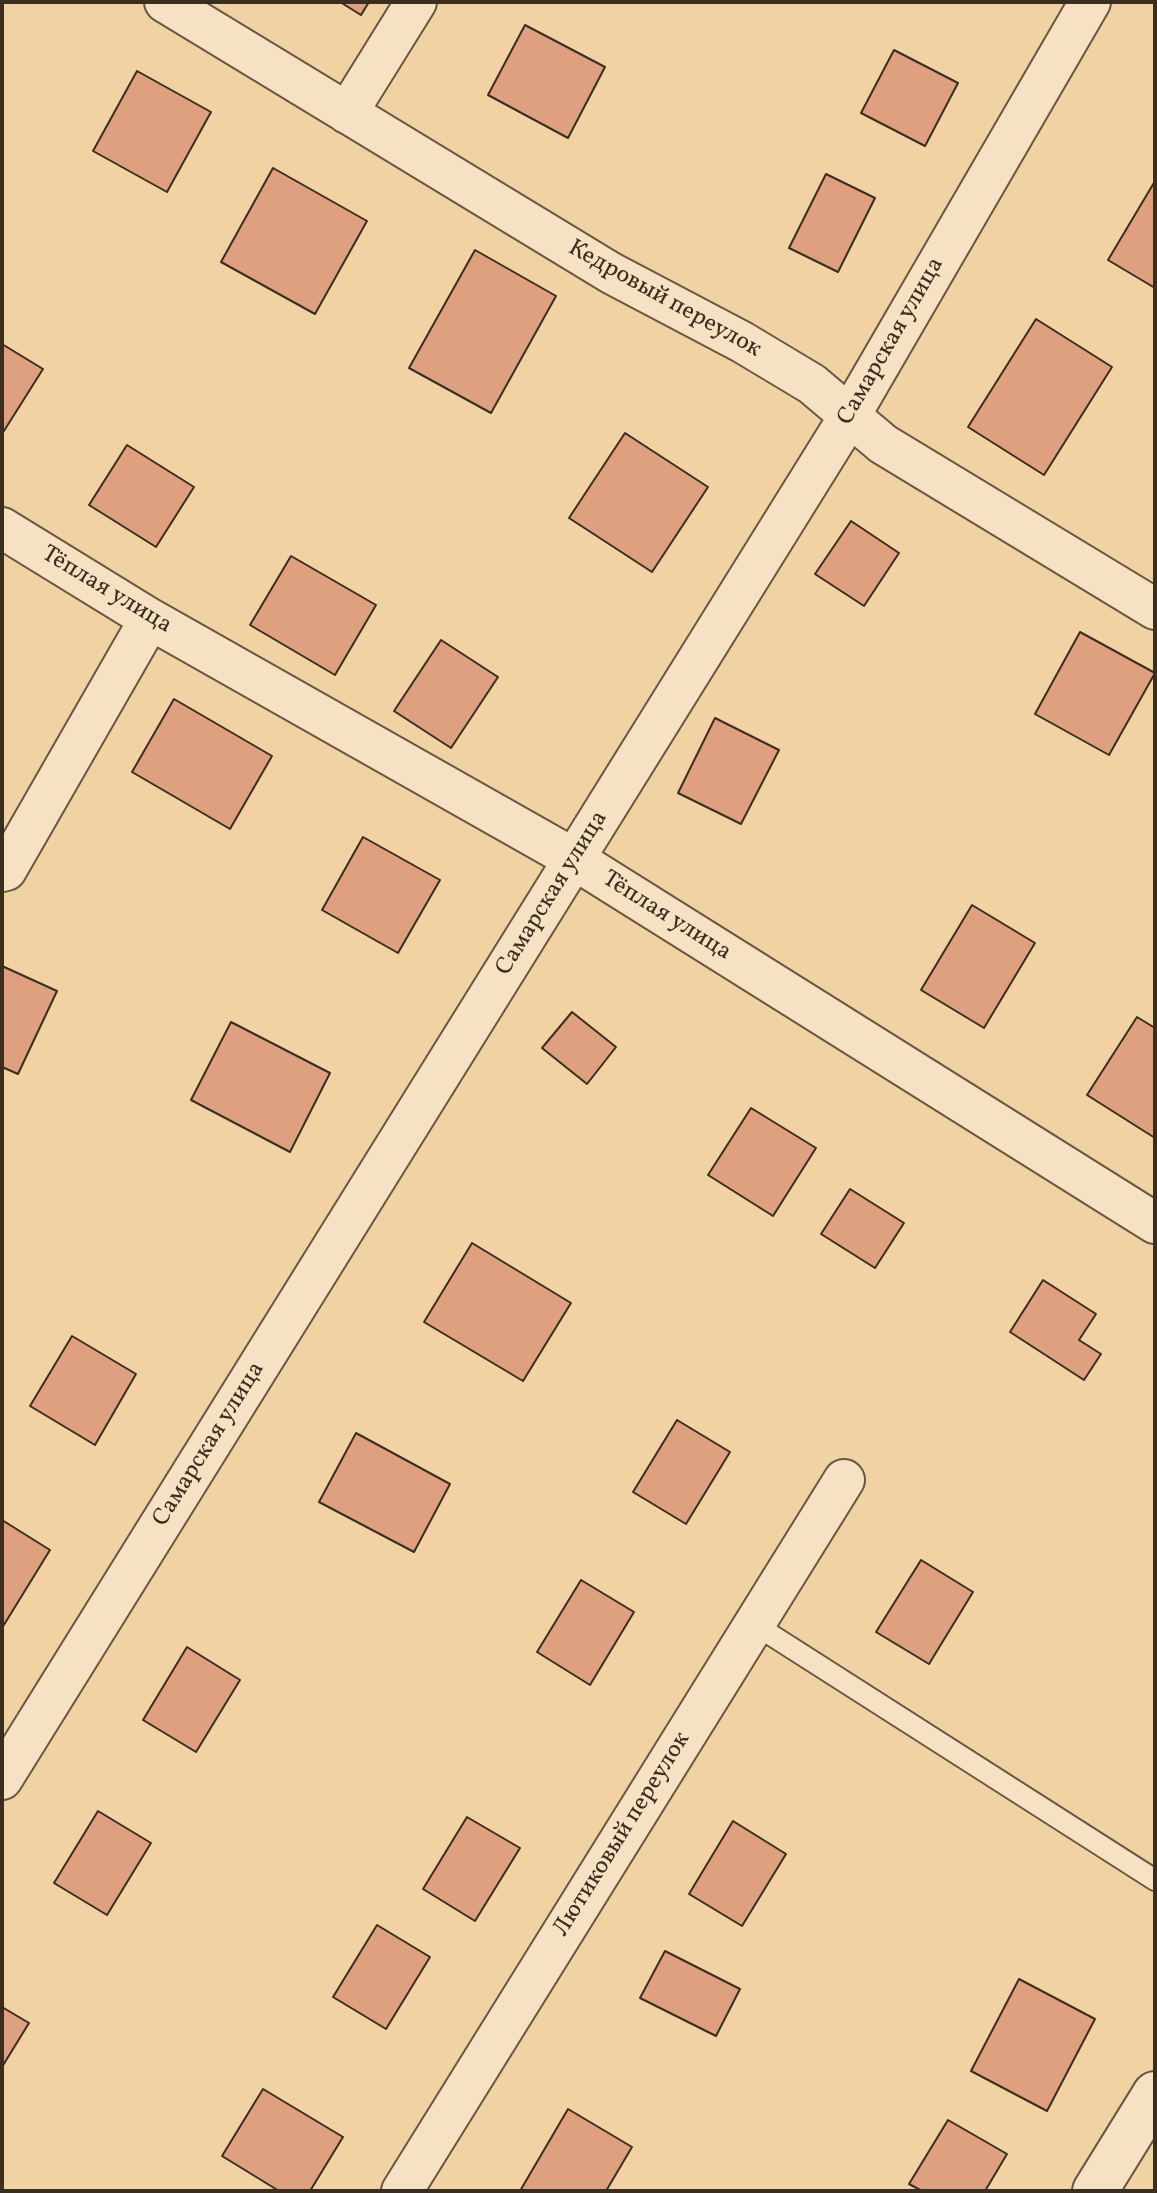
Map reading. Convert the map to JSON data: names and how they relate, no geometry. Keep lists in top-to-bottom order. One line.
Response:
{"streets":{"street":["Кедровый переулок","Самарская улица","Тёплая улица","Лютиковый переулок"]},"crossings":[["Кедровый переулок","Самарская улица"],["Самарская улица","Тёплая улица"]]}
